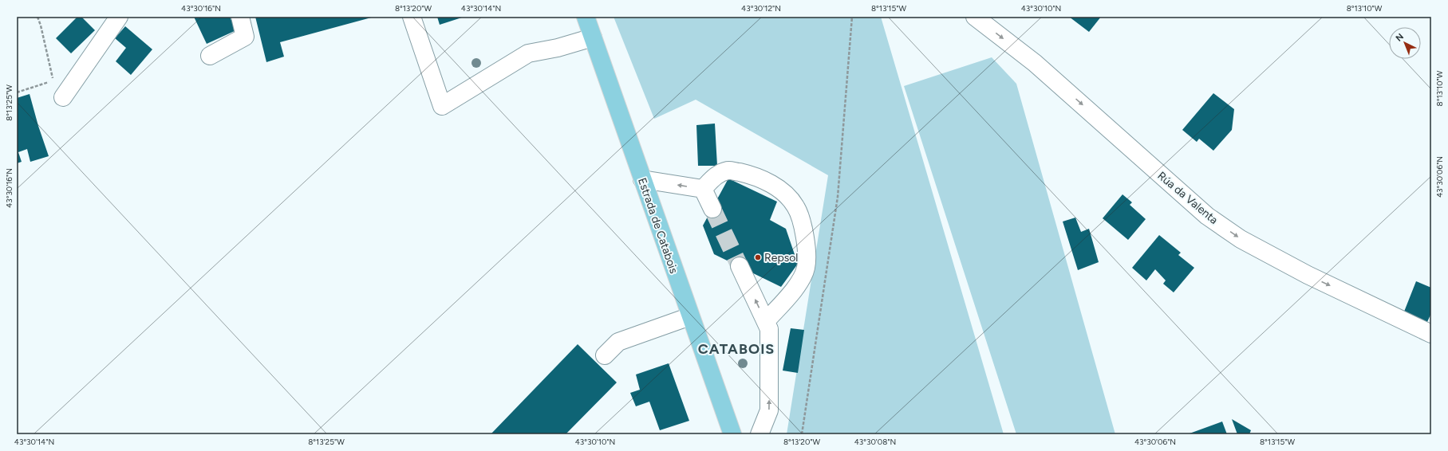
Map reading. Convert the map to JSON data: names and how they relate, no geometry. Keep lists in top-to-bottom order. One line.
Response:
{"streets":{"main road":["Estrada de Catabois"],"street":["Rúa da Valenta"]},"one_way":["Rúa da Valenta"],"districts":["CATABOIS"],"places":["Repsol"],"north":"top left","coordinates":["43°30'16\"N","8°13'20\"W","43°30'14\"N","43°30'12\"N","8°13'15\"W","43°30'10\"N","8°13'10\"W","8°13'25\"W","43°30'06\"N","43°30'08\"N"]}
